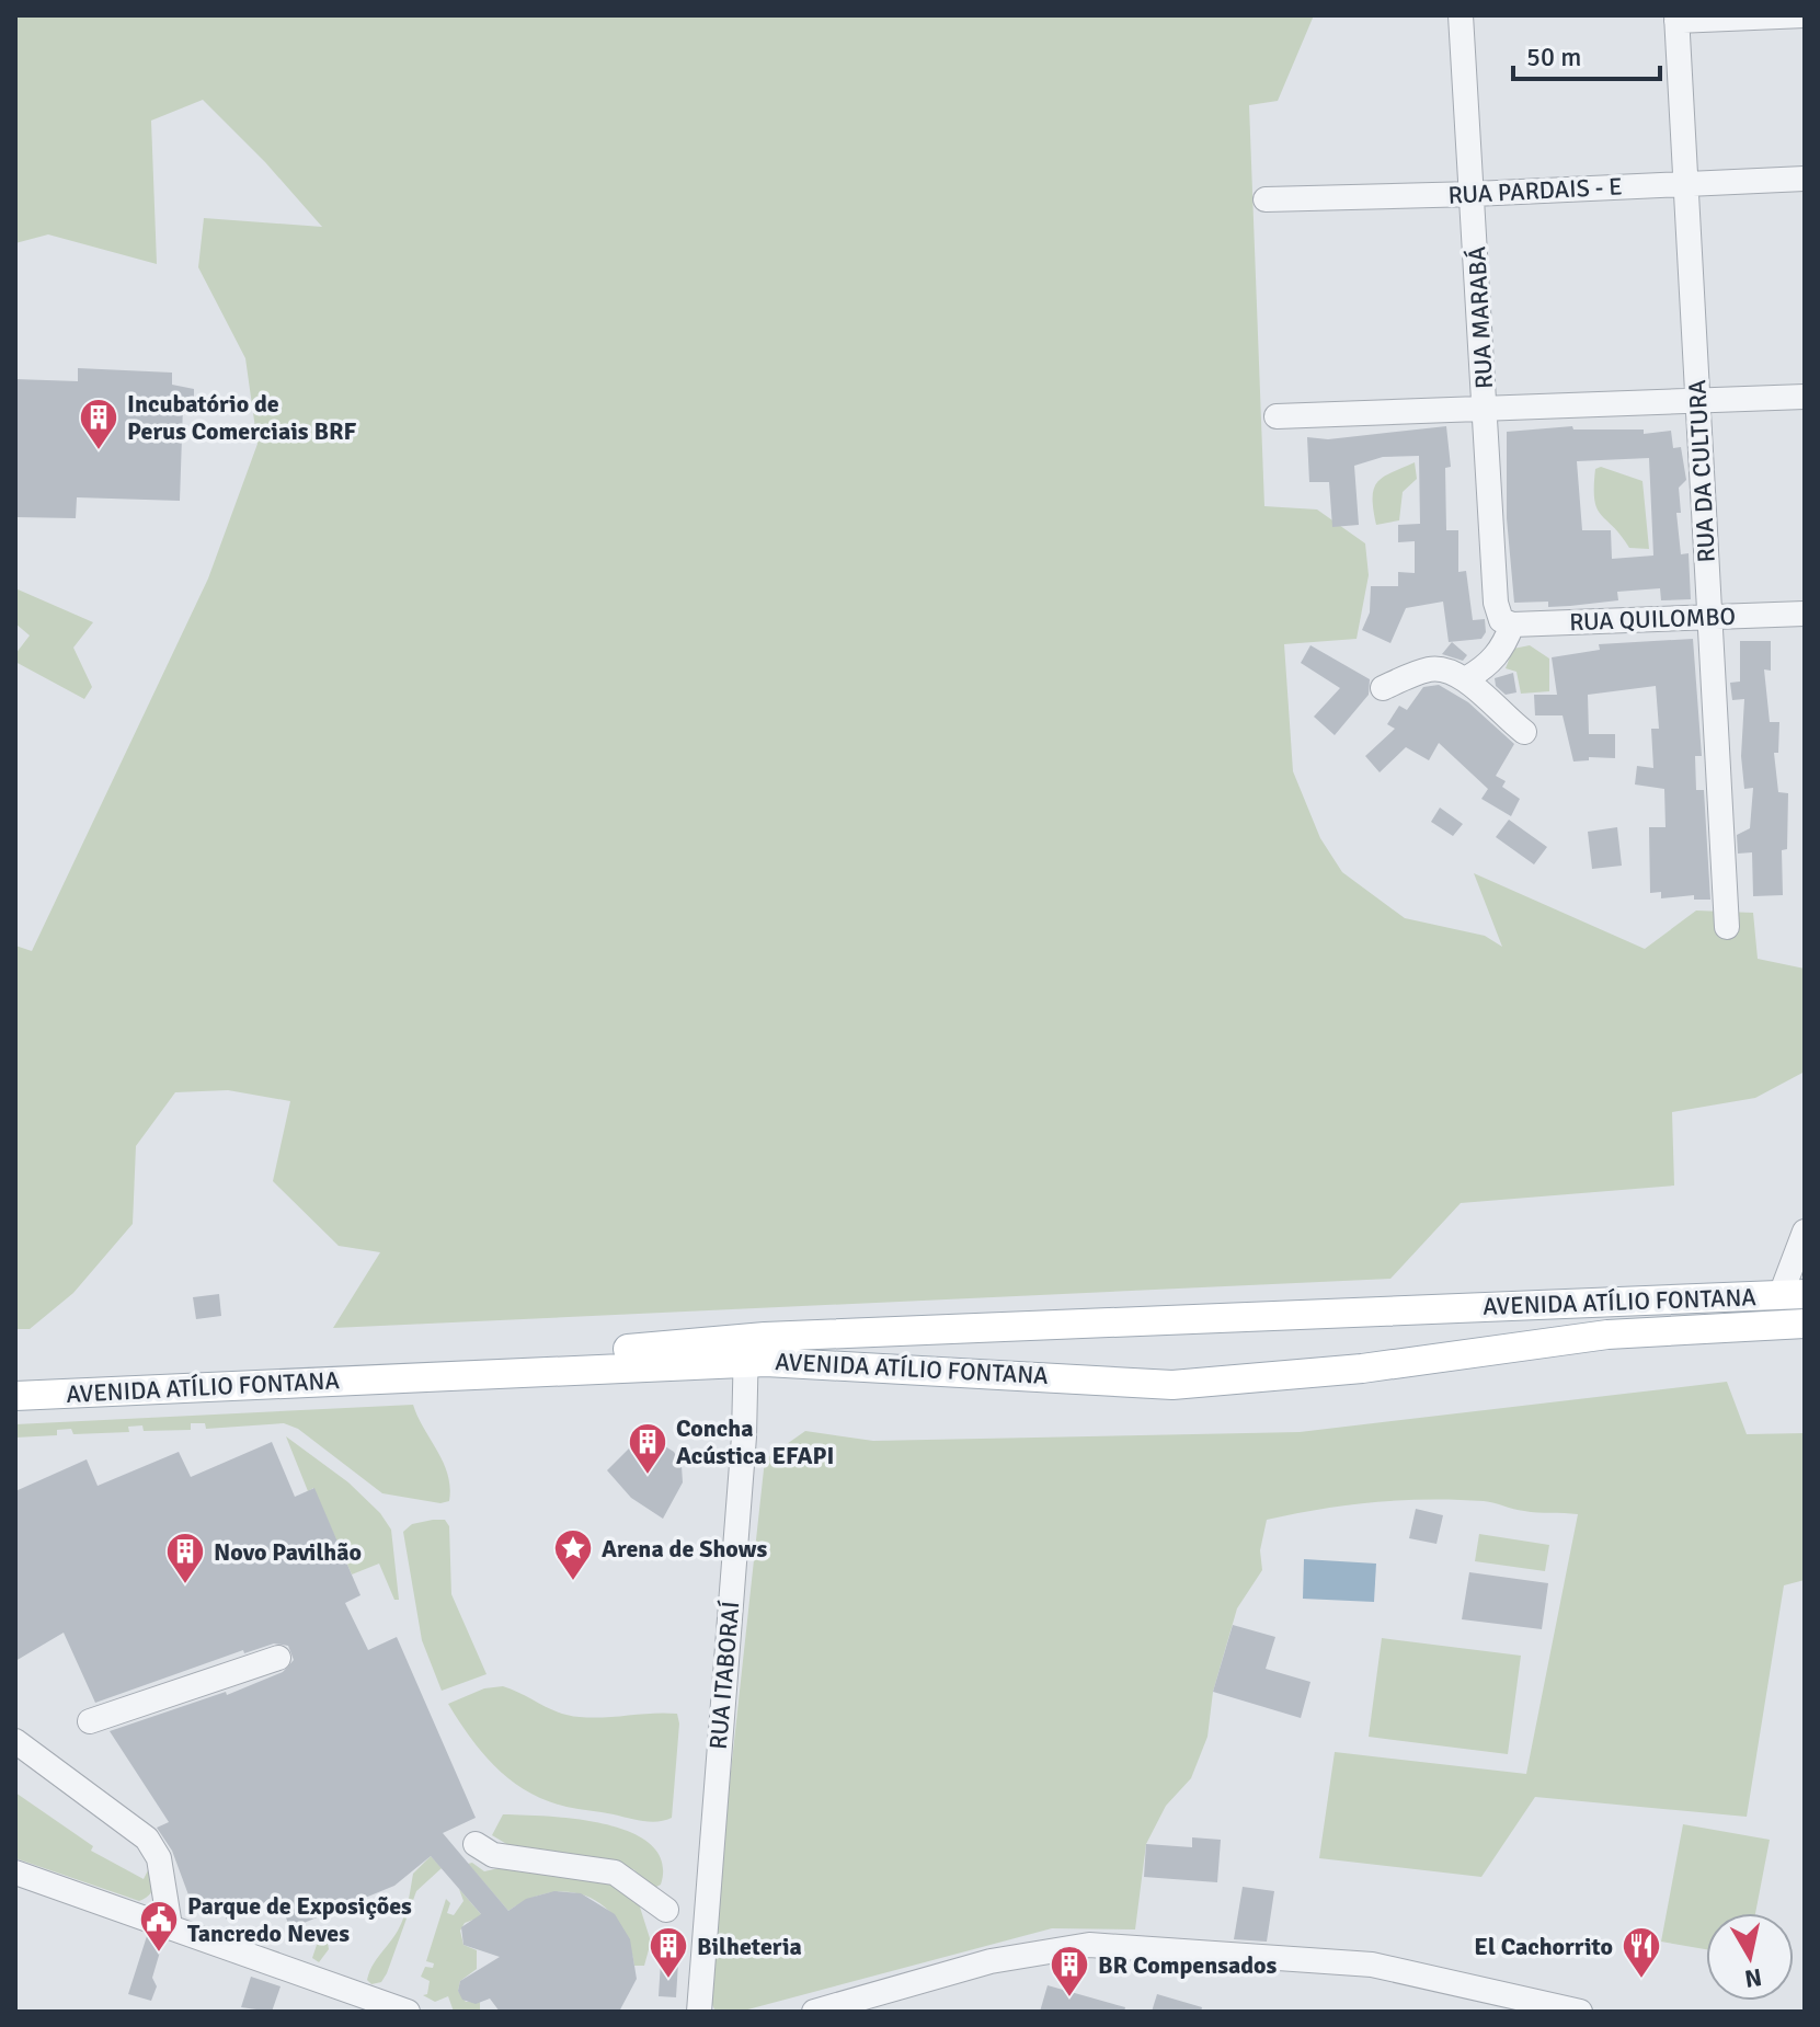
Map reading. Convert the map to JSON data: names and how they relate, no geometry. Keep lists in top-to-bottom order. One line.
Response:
{"streets":{"main road":["AVENIDA ATÍLIO FONTANA"],"street":["RUA PARDAIS - E","RUA MARABÁ","RUA DA CULTURA","RUA QUILOMBO","RUA ITABORAÍ"]},"crossings":[["RUA PARDAIS - E","RUA MARABÁ"],["RUA PARDAIS - E","RUA DA CULTURA"],["RUA MARABÁ","RUA QUILOMBO"],["RUA DA CULTURA","RUA QUILOMBO"],["AVENIDA ATÍLIO FONTANA","RUA ITABORAÍ"]],"places":{"building":["Incubatório de Perus Comerciais BRF","Concha Acústica EFAPI","Novo Pavilhão","Bilheteria","BR Compensados"],"place":["Arena de Shows"],"public building":["Parque de Exposições Tancredo Neves"],"restaurant":["El Cachorrito"]},"scale_bar":"50 m","north":"bottom"}
